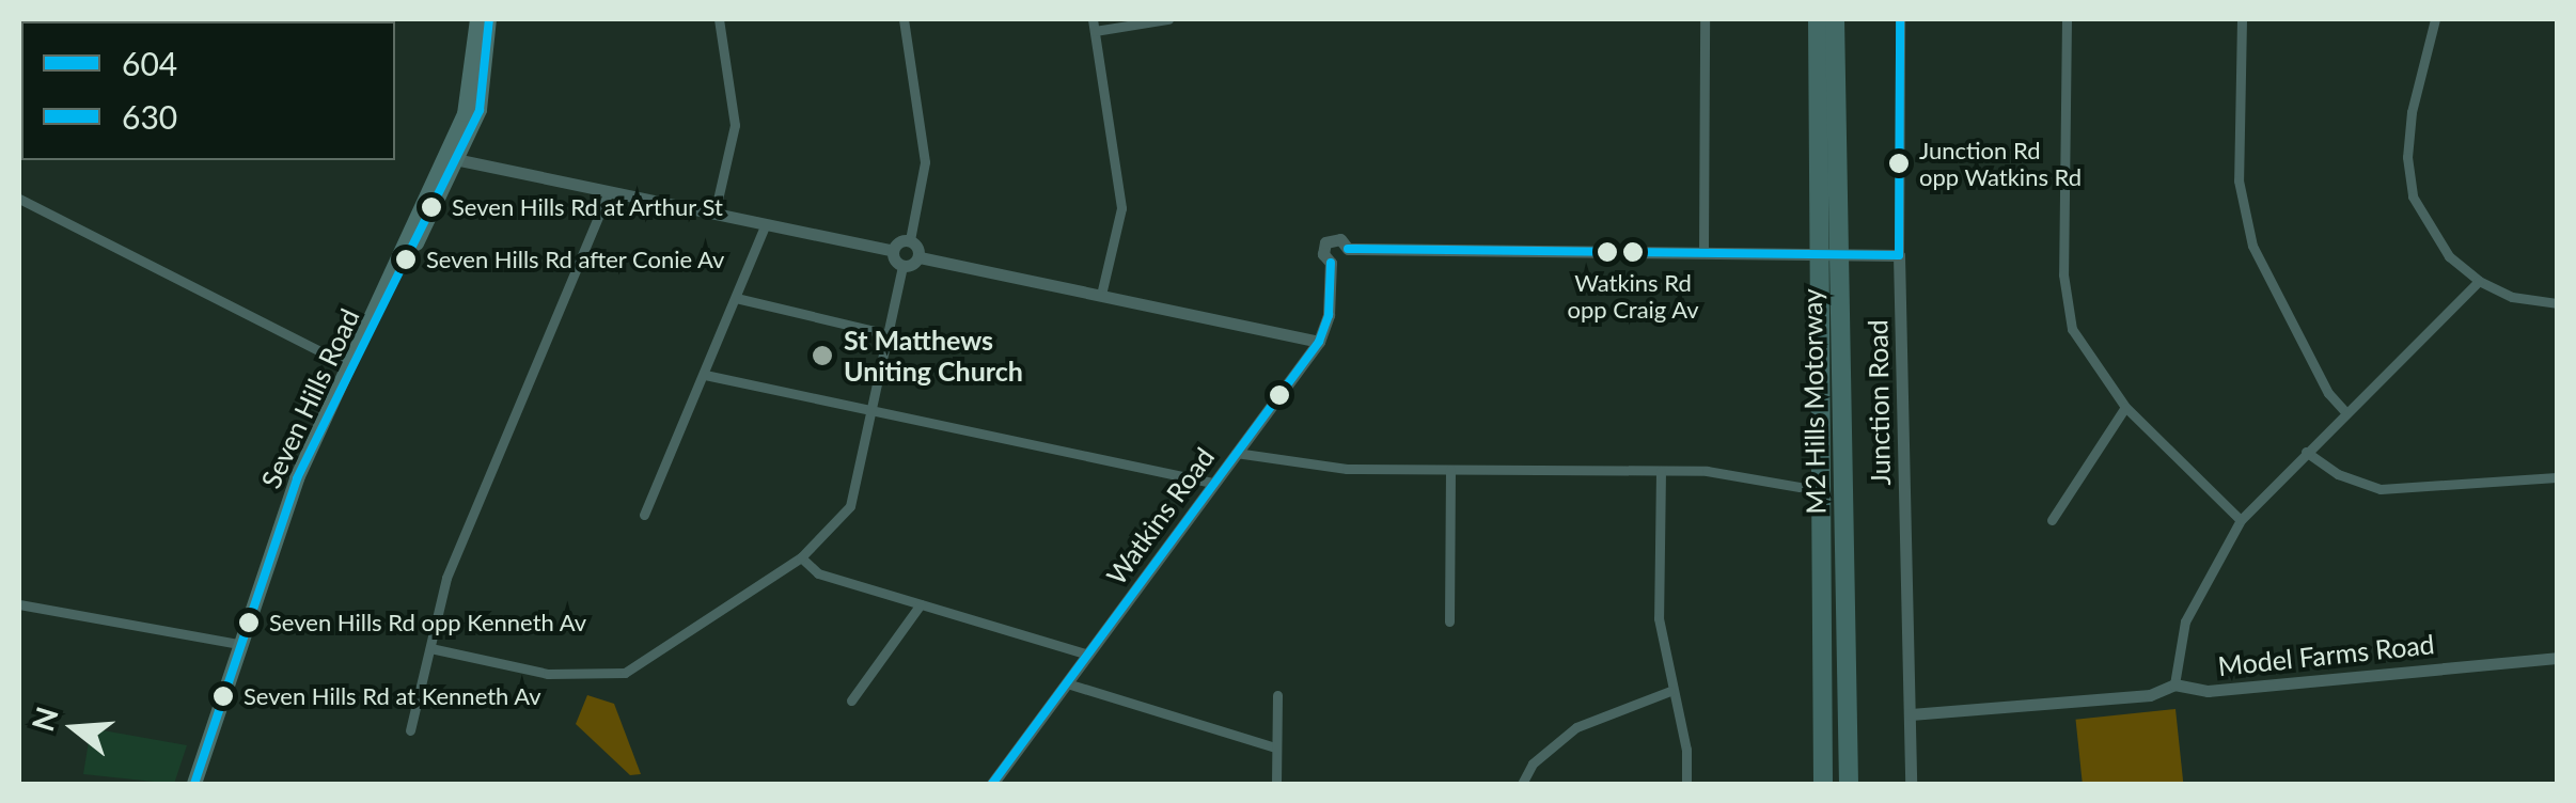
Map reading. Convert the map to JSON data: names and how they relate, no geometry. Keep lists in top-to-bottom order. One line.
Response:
{"streets":{"highway":["M2 Hills Motorway"],"main road":["Seven Hills Road"],"street":["Junction Road","Watkins Road","Model Farms Road"]},"crossings":[["Junction Road","Model Farms Road"]],"places":["Junction Rd opp Watkins Rd","Seven Hills Rd at Arthur St","Watkins Rd opp Craig Av","Seven Hills Rd after Conie Av","St Matthews Uniting Church","Seven Hills Rd opp Kenneth Av","Seven Hills Rd at Kenneth Av"],"lines":["transit line 604","transit line 630"],"legend":["604","630"],"north":"left"}
